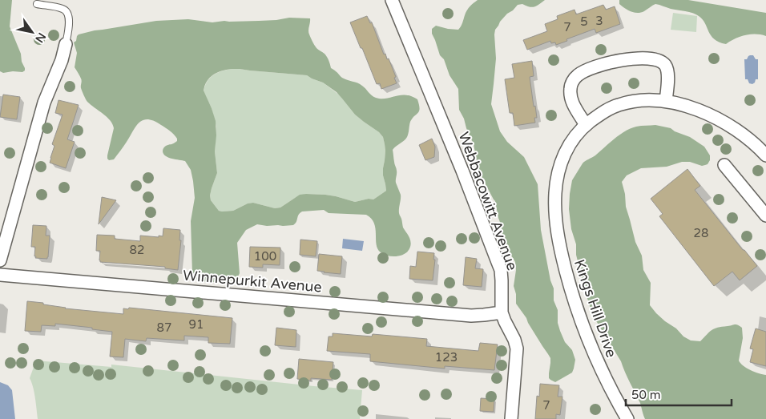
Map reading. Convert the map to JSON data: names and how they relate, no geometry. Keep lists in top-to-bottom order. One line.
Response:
{"streets":{"street":["Webbacowitt Avenue","Winnepurkit Avenue","Kings Hill Drive"]},"crossings":[["Webbacowitt Avenue","Winnepurkit Avenue"]],"house_numbers":["3","5","7","28","82","100","91","87","123","7"],"scale_bar":"50 m","north":"bottom right"}
